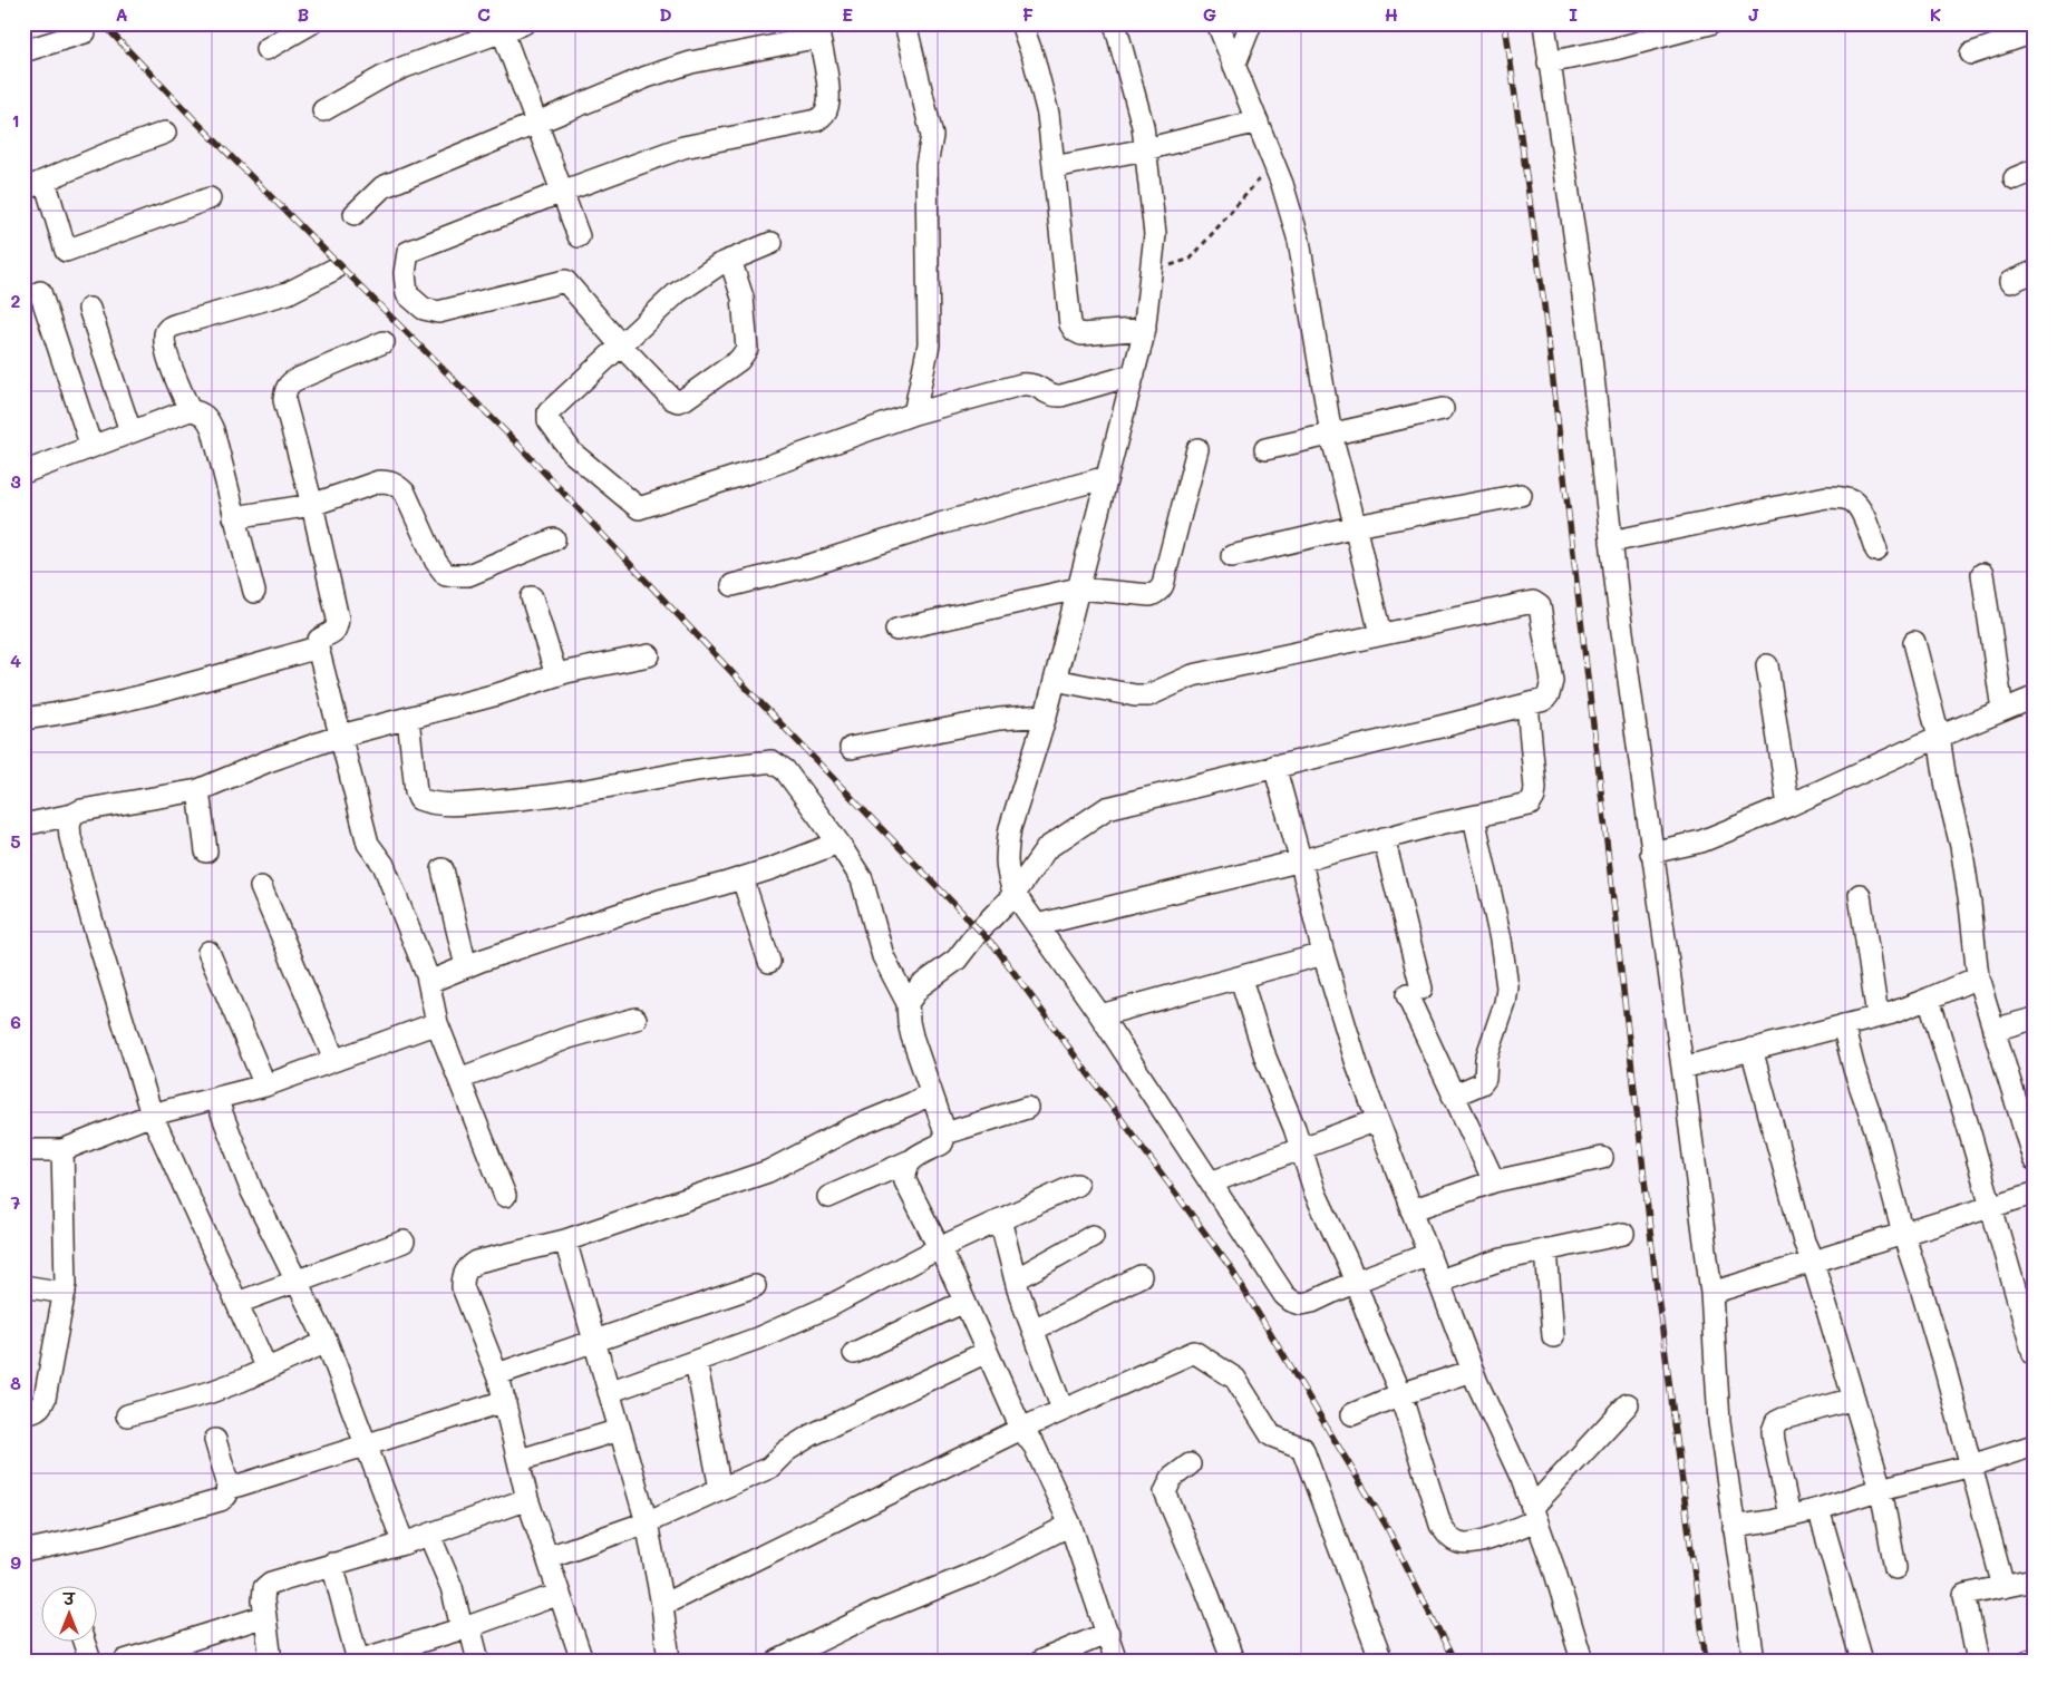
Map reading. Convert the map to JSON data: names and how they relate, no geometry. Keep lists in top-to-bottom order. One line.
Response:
{"north":"top","grid":{"columns":["A","B","C","D","E","F","G","H","I","J","K"],"rows":["1","2","3","4","5","6","7","8","9"]}}
